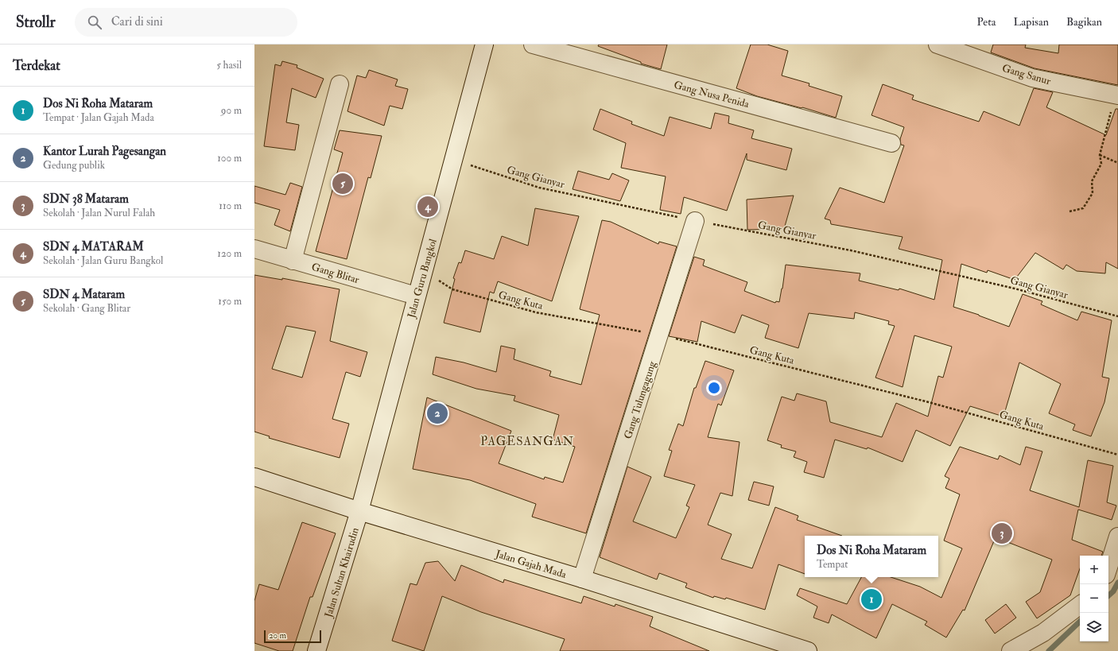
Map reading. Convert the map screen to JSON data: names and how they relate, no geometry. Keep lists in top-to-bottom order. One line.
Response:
{"streets":{"street":["Gang Sanur","Gang Nusa Penida","Gang Blitar","Jalan Guru Bangkol","Gang Tulungagung","Jalan Gajah Mada","Jalan Sultan Khairudin"],"path":["Gang Gianyar","Gang Kuta"]},"crossings":[["Gang Gianyar","Jalan Guru Bangkol"],["Gang Gianyar","Gang Tulungagung"],["Gang Blitar","Jalan Guru Bangkol"],["Jalan Guru Bangkol","Gang Kuta"],["Jalan Guru Bangkol","Jalan Gajah Mada"],["Jalan Guru Bangkol","Jalan Sultan Khairudin"],["Gang Kuta","Gang Tulungagung"],["Gang Tulungagung","Jalan Gajah Mada"],["Jalan Gajah Mada","Jalan Sultan Khairudin"]],"districts":["PAGESANGAN"],"scale_bar":"20 m","page":{"header":"Strollr","search":"Cari di sini","nav":["Peta","Lapisan","Bagikan"],"heading":["Terdekat","5 hasil"],"list":[{"mark":"1","name":"Dos Ni Roha Mataram","note":"Tempat · Jalan Gajah Mada","value":"90 m"},{"mark":"2","name":"Kantor Lurah Pagesangan","note":"Gedung publik","value":"100 m"},{"mark":"3","name":"SDN 38 Mataram","note":"Sekolah · Jalan Nurul Falah","value":"110 m"},{"mark":"4","name":"SDN 4 MATARAM","note":"Sekolah · Jalan Guru Bangkol","value":"120 m"},{"mark":"5","name":"SDN 4 Mataram","note":"Sekolah · Gang Blitar","value":"150 m"}],"pins":["5","4","2","3","1"],"popup":["Dos Ni Roha Mataram","Tempat"],"map_buttons":["+","−"],"scale":"20 m"}}
